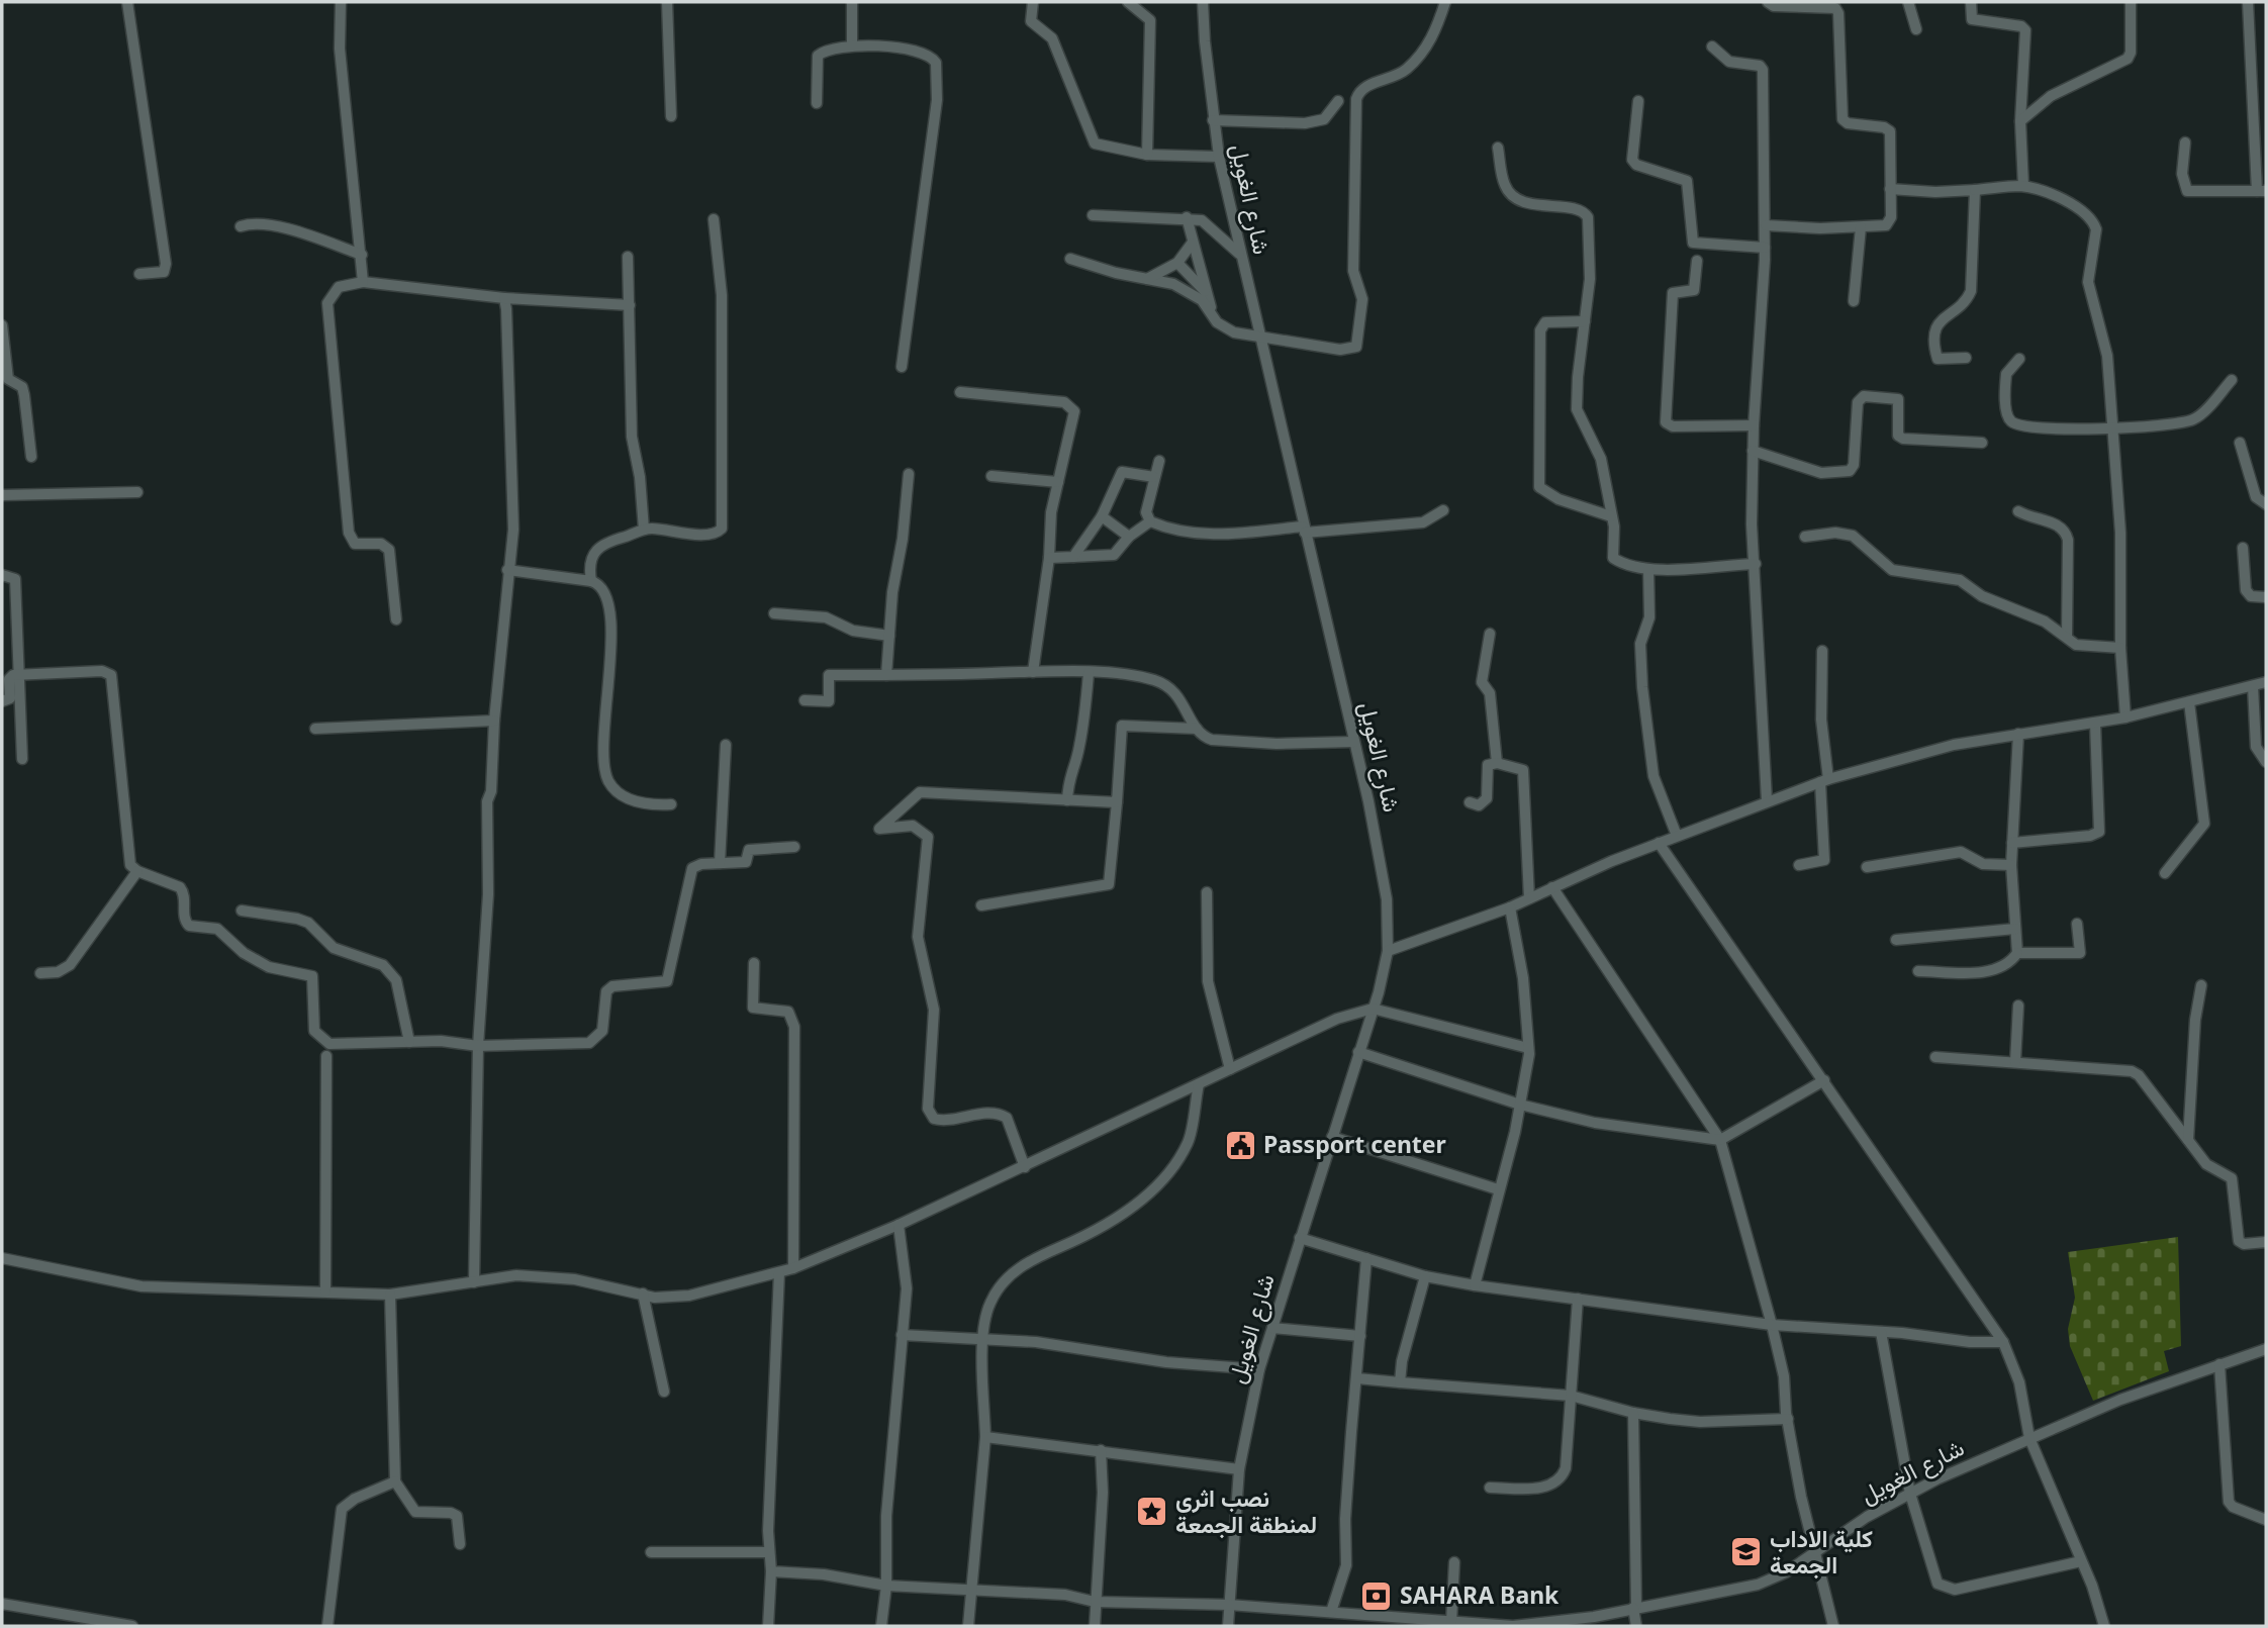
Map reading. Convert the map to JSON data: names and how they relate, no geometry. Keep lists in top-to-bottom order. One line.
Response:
{"streets":{"street":["شارع الغويل"]},"places":{"public building":["Passport center"],"place":["نصب اثري لمنطقة الجمعة"],"school or university":["كلية اﻻداب الجمعة"],"bank":["SAHARA Bank"]}}
